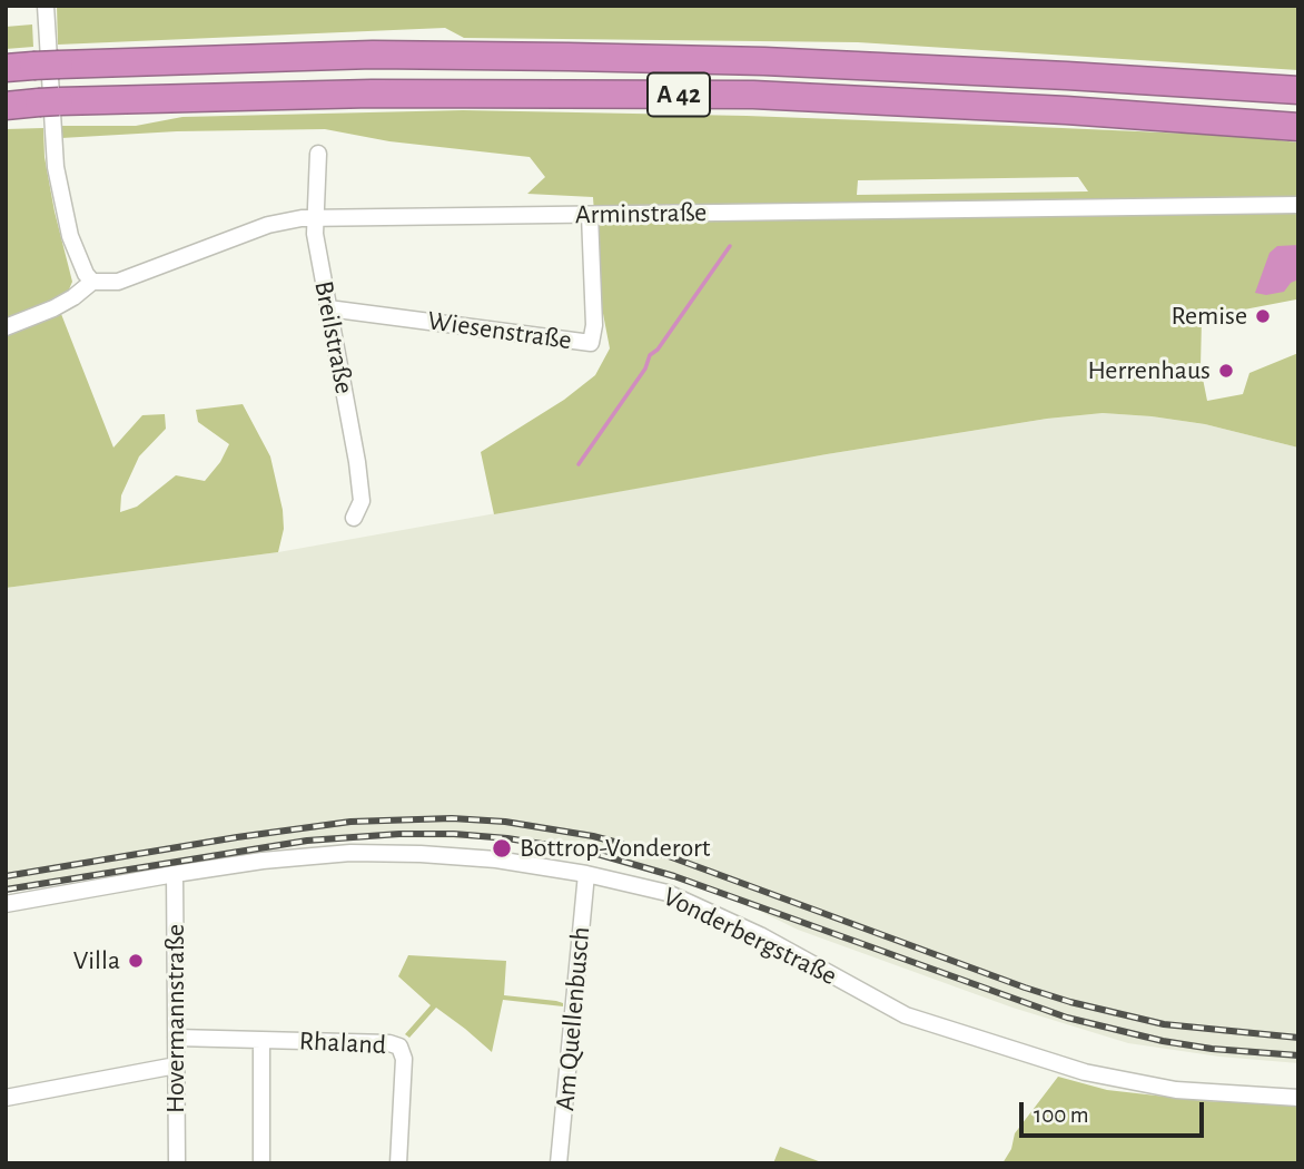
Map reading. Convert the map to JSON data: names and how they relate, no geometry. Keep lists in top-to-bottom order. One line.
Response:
{"streets":{"highway":["A 42"],"street":["Arminstraße","Wiesenstraße","Breilstraße","Vonderbergstraße","Hovermannstraße","Am Quellenbusch","Rhaland"]},"crossings":[["Arminstraße","Wiesenstraße"],["Arminstraße","Breilstraße"],["Wiesenstraße","Breilstraße"],["Vonderbergstraße","Hovermannstraße"],["Vonderbergstraße","Am Quellenbusch"],["Hovermannstraße","Rhaland"]],"places":["Remise","Herrenhaus","Bottrop-Vonderort","Villa"],"scale_bar":"100 m"}
